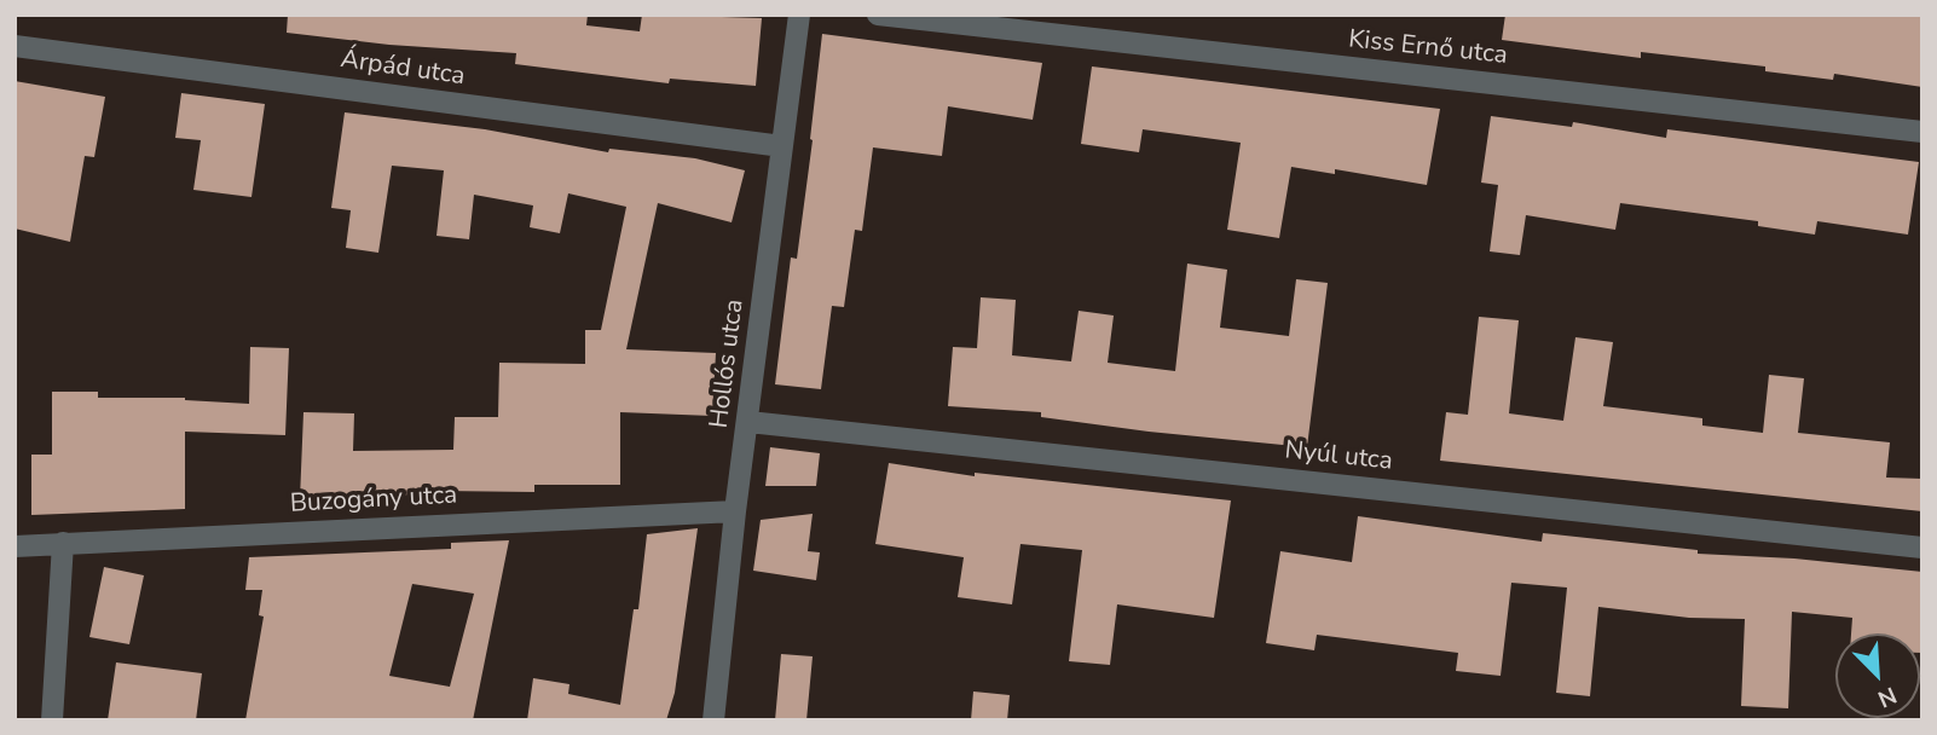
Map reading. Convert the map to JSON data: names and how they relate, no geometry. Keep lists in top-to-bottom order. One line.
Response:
{"streets":{"street":["Kiss Ernő utca","Árpád utca","Hollós utca","Nyúl utca","Buzogány utca"]},"crossings":[["Árpád utca","Hollós utca"],["Hollós utca","Nyúl utca"],["Hollós utca","Buzogány utca"]],"north":"bottom right"}
